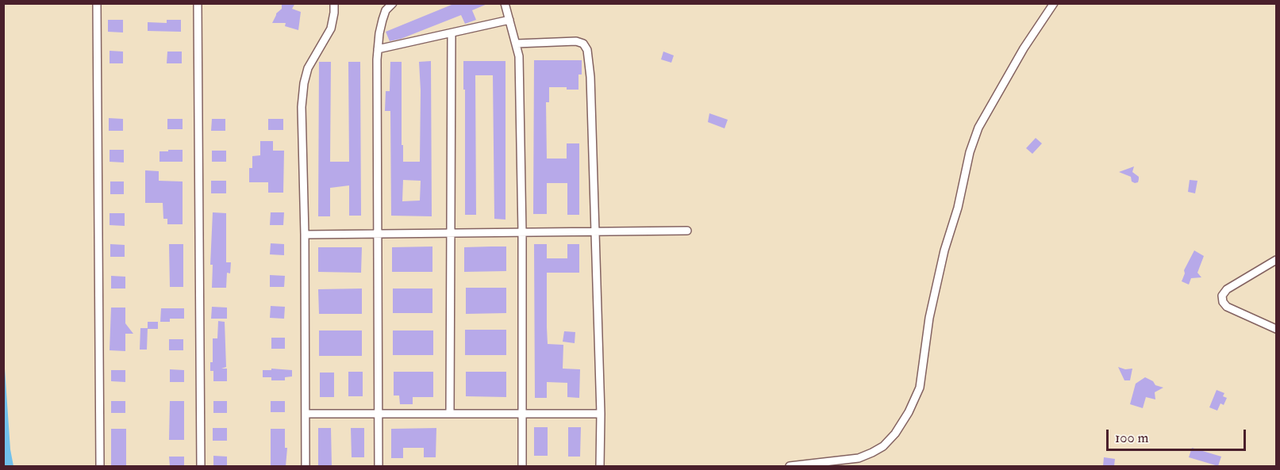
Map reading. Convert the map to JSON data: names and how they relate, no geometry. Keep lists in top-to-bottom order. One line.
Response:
{"scale_bar":"100 m"}
